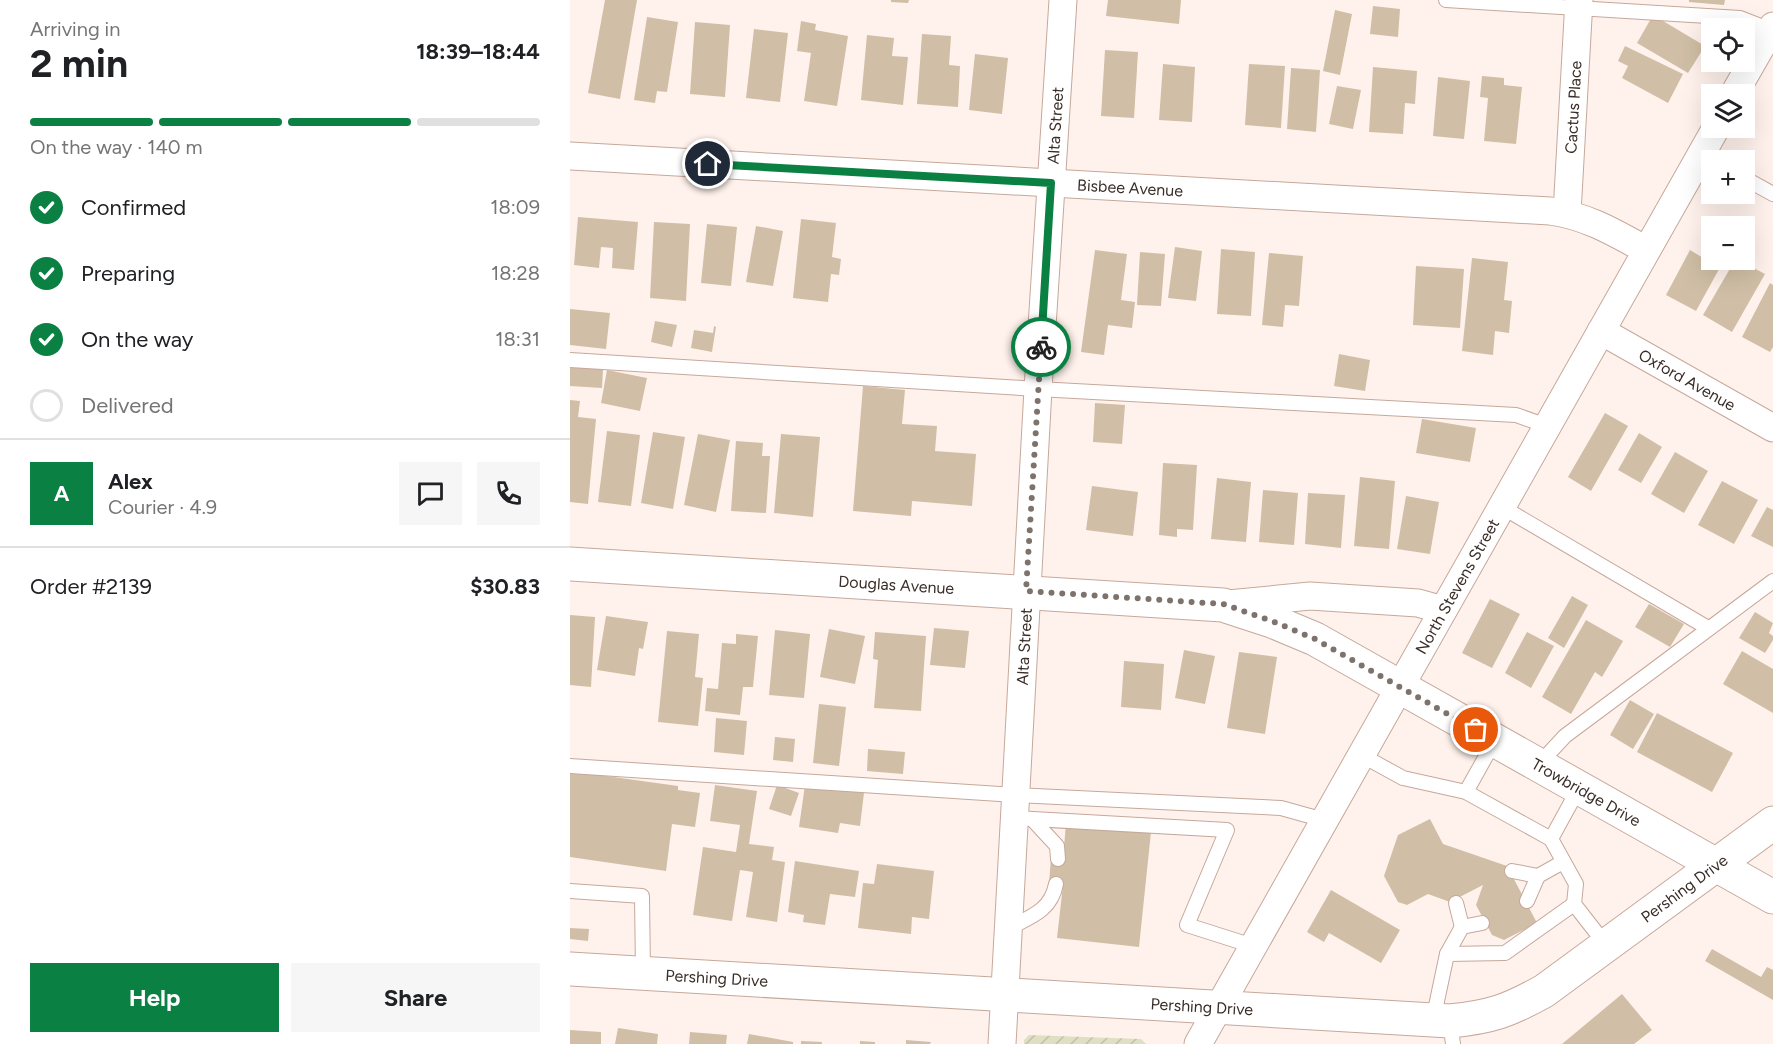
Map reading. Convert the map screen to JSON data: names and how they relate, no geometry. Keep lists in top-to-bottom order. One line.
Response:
{"streets":{"main road":["Douglas Avenue","Trowbridge Drive","Pershing Drive"],"street":["Cactus Place","Alta Street","Bisbee Avenue","Oxford Avenue","North Stevens Street"]},"crossings":[["Cactus Place","Bisbee Avenue"],["Alta Street","Bisbee Avenue"],["Alta Street","Douglas Avenue"],["Alta Street","Pershing Drive"],["Bisbee Avenue","North Stevens Street"],["Oxford Avenue","North Stevens Street"],["Douglas Avenue","North Stevens Street"],["Douglas Avenue","Trowbridge Drive"],["North Stevens Street","Trowbridge Drive"],["North Stevens Street","Pershing Drive"],["Trowbridge Drive","Pershing Drive"]],"page":{"heading":["2 min","Arriving in","18:39–18:44"],"panel":["Alex","Courier · 4.9","Order #2139","$30.83"],"map_buttons":["+","−"],"bar":"On the way · 140 m","list":[["Confirmed","18:09"],["Preparing","18:28"],["On the way","18:31"],"Delivered"],"round":"A","buttons":["Help","Share"]}}
